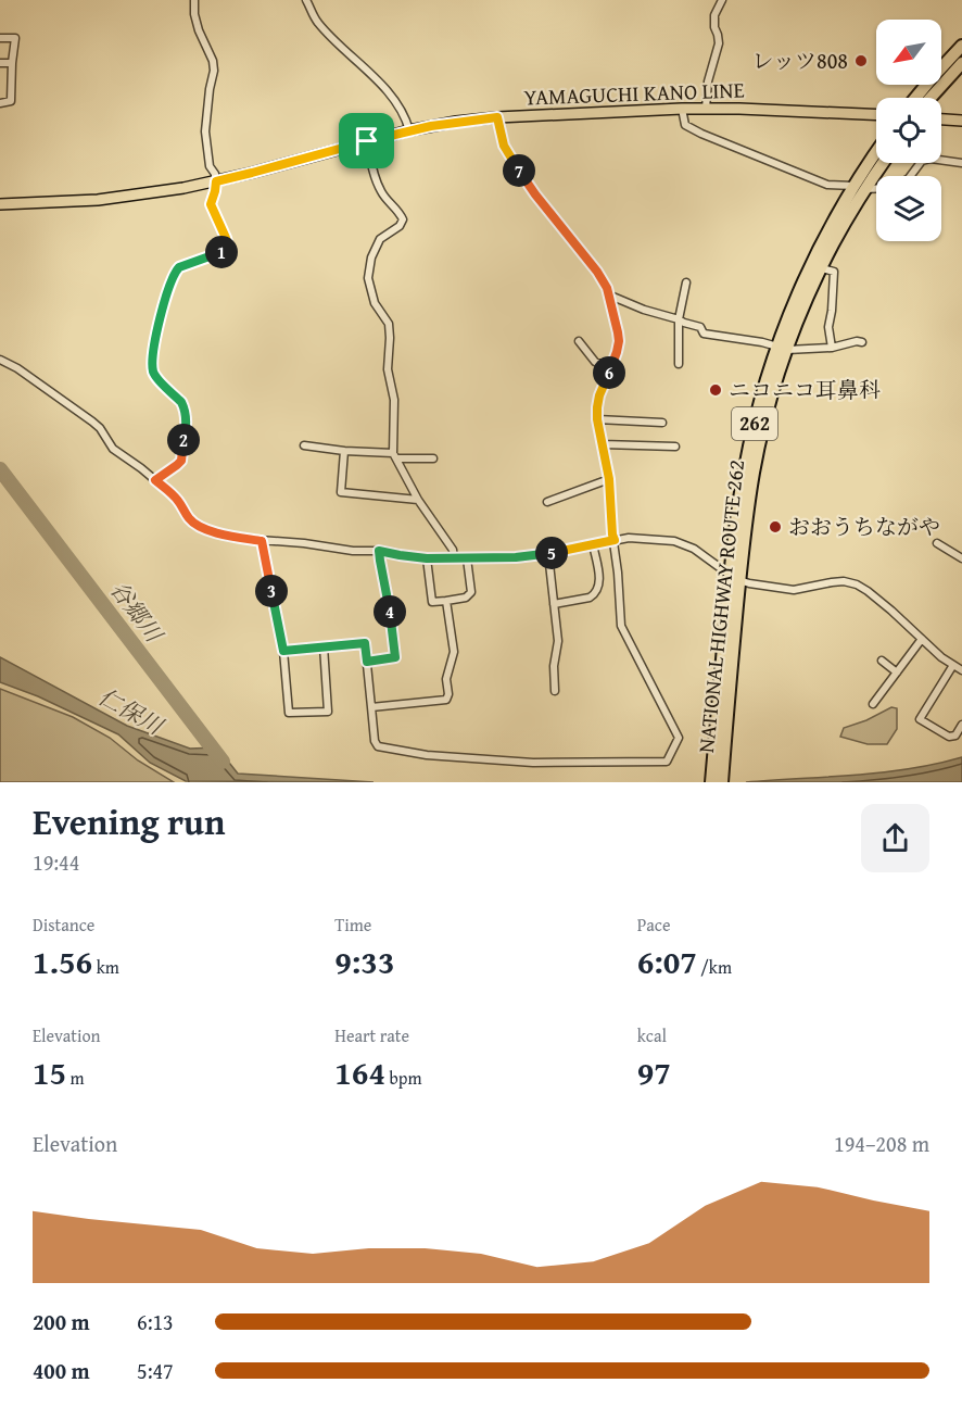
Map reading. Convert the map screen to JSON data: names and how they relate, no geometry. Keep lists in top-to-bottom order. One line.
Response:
{"streets":{"highway":["262","NATIONAL HIGHWAY ROUTE 262"],"main road":["YAMAGUCHI KANO LINE"]},"water":["谷郷川","仁保川"],"places":["レッツ808","ニコニコ耳鼻科","おおうちながや"],"north":"bottom left","page":{"pins":["7","1","6","2","5","3","4"],"heading":["Evening run","19:44"],"stats":[["Distance","1.56 km"],["Time","9:33"],["Pace","6:07 /km"],["Elevation","15 m"],["Heart rate","164 bpm"],["kcal","97"]],"chart":["Elevation","194–208 m"],"list":[{"name":"200 m","note":"6:13"},{"name":"400 m","note":"5:47"}]}}
